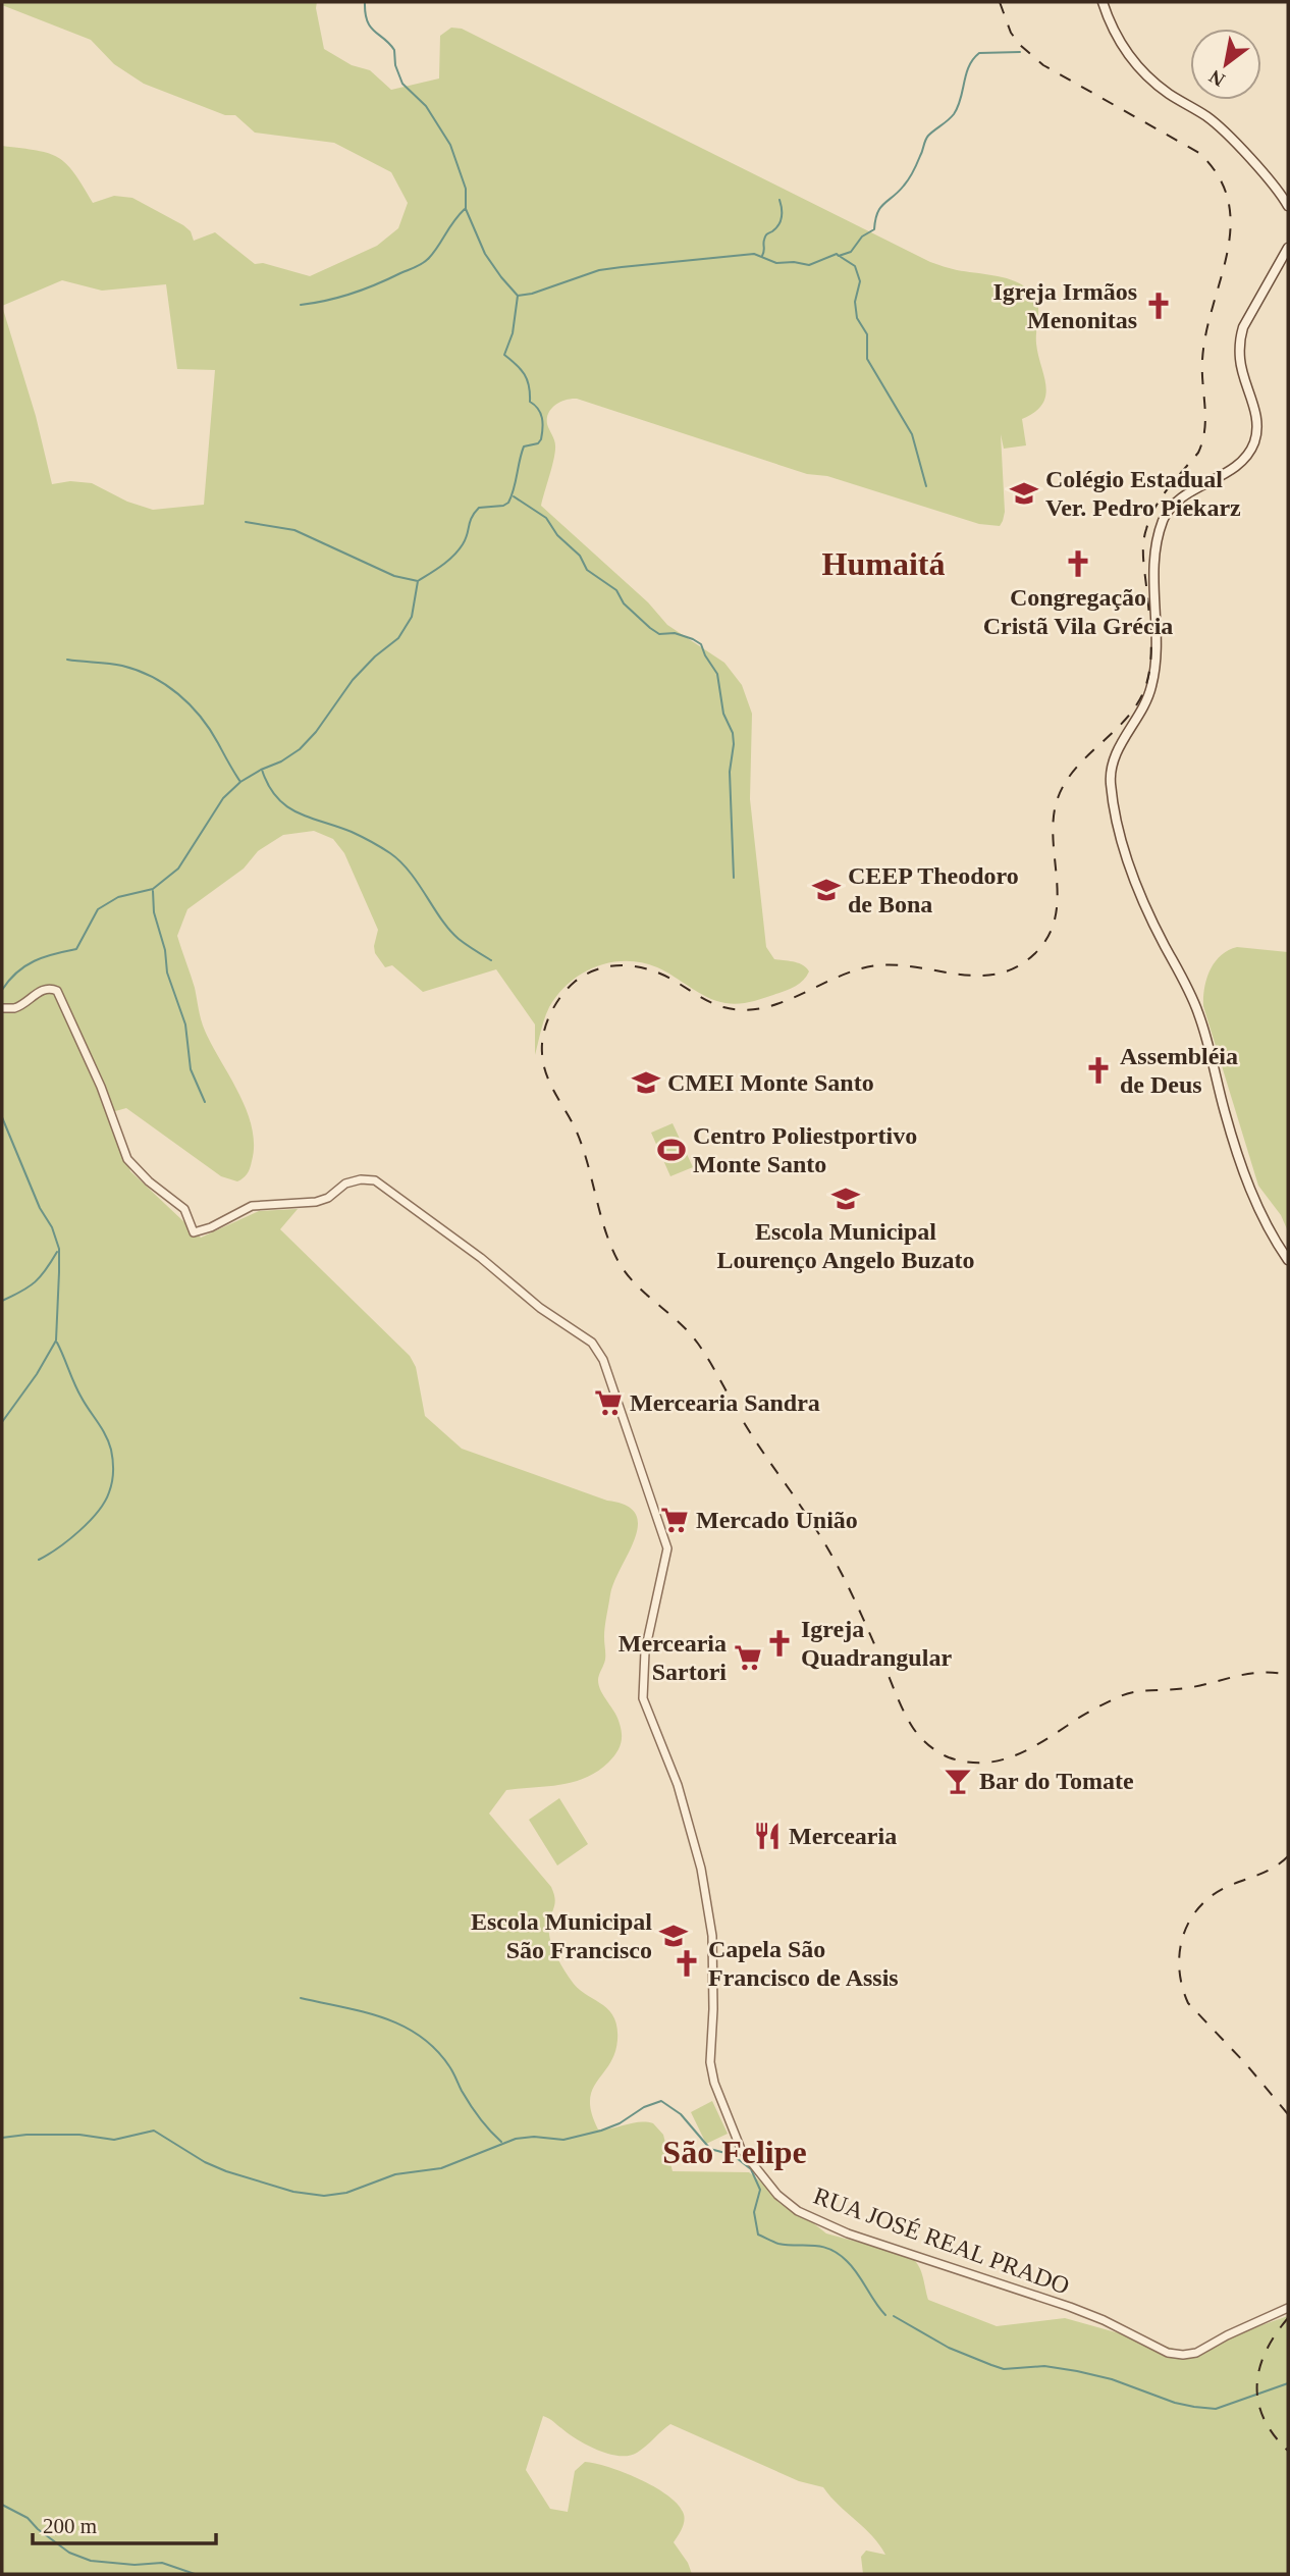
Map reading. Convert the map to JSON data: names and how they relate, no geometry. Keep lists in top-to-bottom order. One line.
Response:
{"streets":{"street":["RUA JOSÉ REAL PRADO"]},"districts":["Humaitá","São Felipe"],"places":{"church":["Igreja Irmãos Menonitas","Congregação Cristã Vila Grécia","Assembléia de Deus","Igreja Quadrangular","Capela São Francisco de Assis"],"school or university":["Colégio Estadual Ver. Pedro Piekarz","CEEP Theodoro de Bona","CMEI Monte Santo","Escola Municipal Lourenço Angelo Buzato","Escola Municipal São Francisco"],"sports":["Centro Poliestportivo Monte Santo"],"supermarket":["Mercearia Sandra","Mercado União","Mercearia Sartori"],"bar":["Bar do Tomate"],"restaurant":["Mercearia"]},"scale_bar":"200 m","north":"bottom left"}
